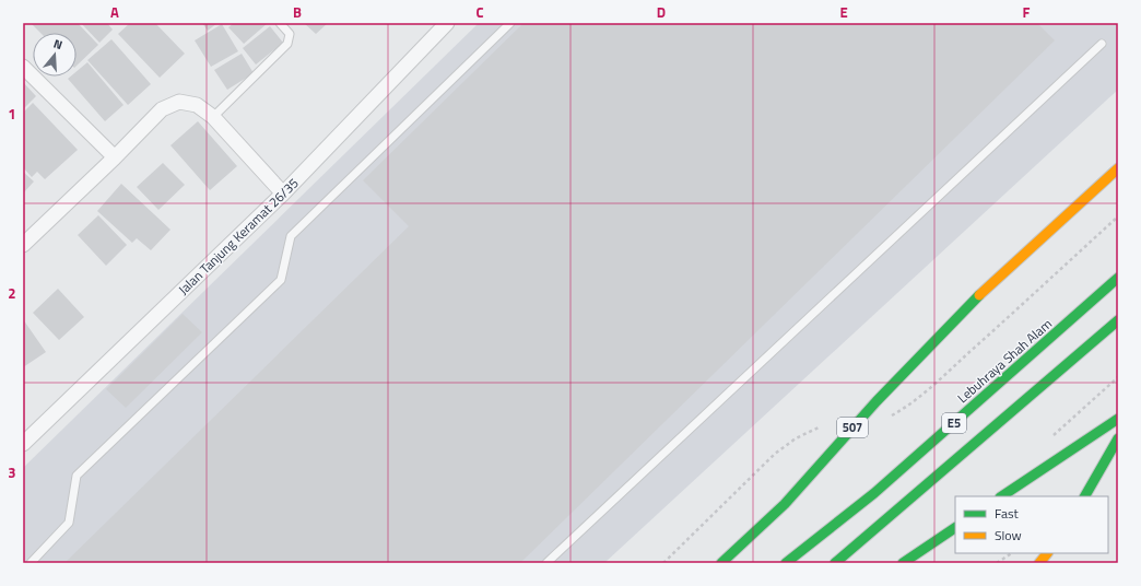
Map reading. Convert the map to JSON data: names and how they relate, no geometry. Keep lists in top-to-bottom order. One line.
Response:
{"streets":{"main road":["Lebuhraya Shah Alam","E5","507"],"street":["Jalan Tanjung Keramat 26/35"]},"legend":["Fast","Slow"],"north":"top","grid":{"columns":["A","B","C","D","E","F"],"rows":["1","2","3"]}}
